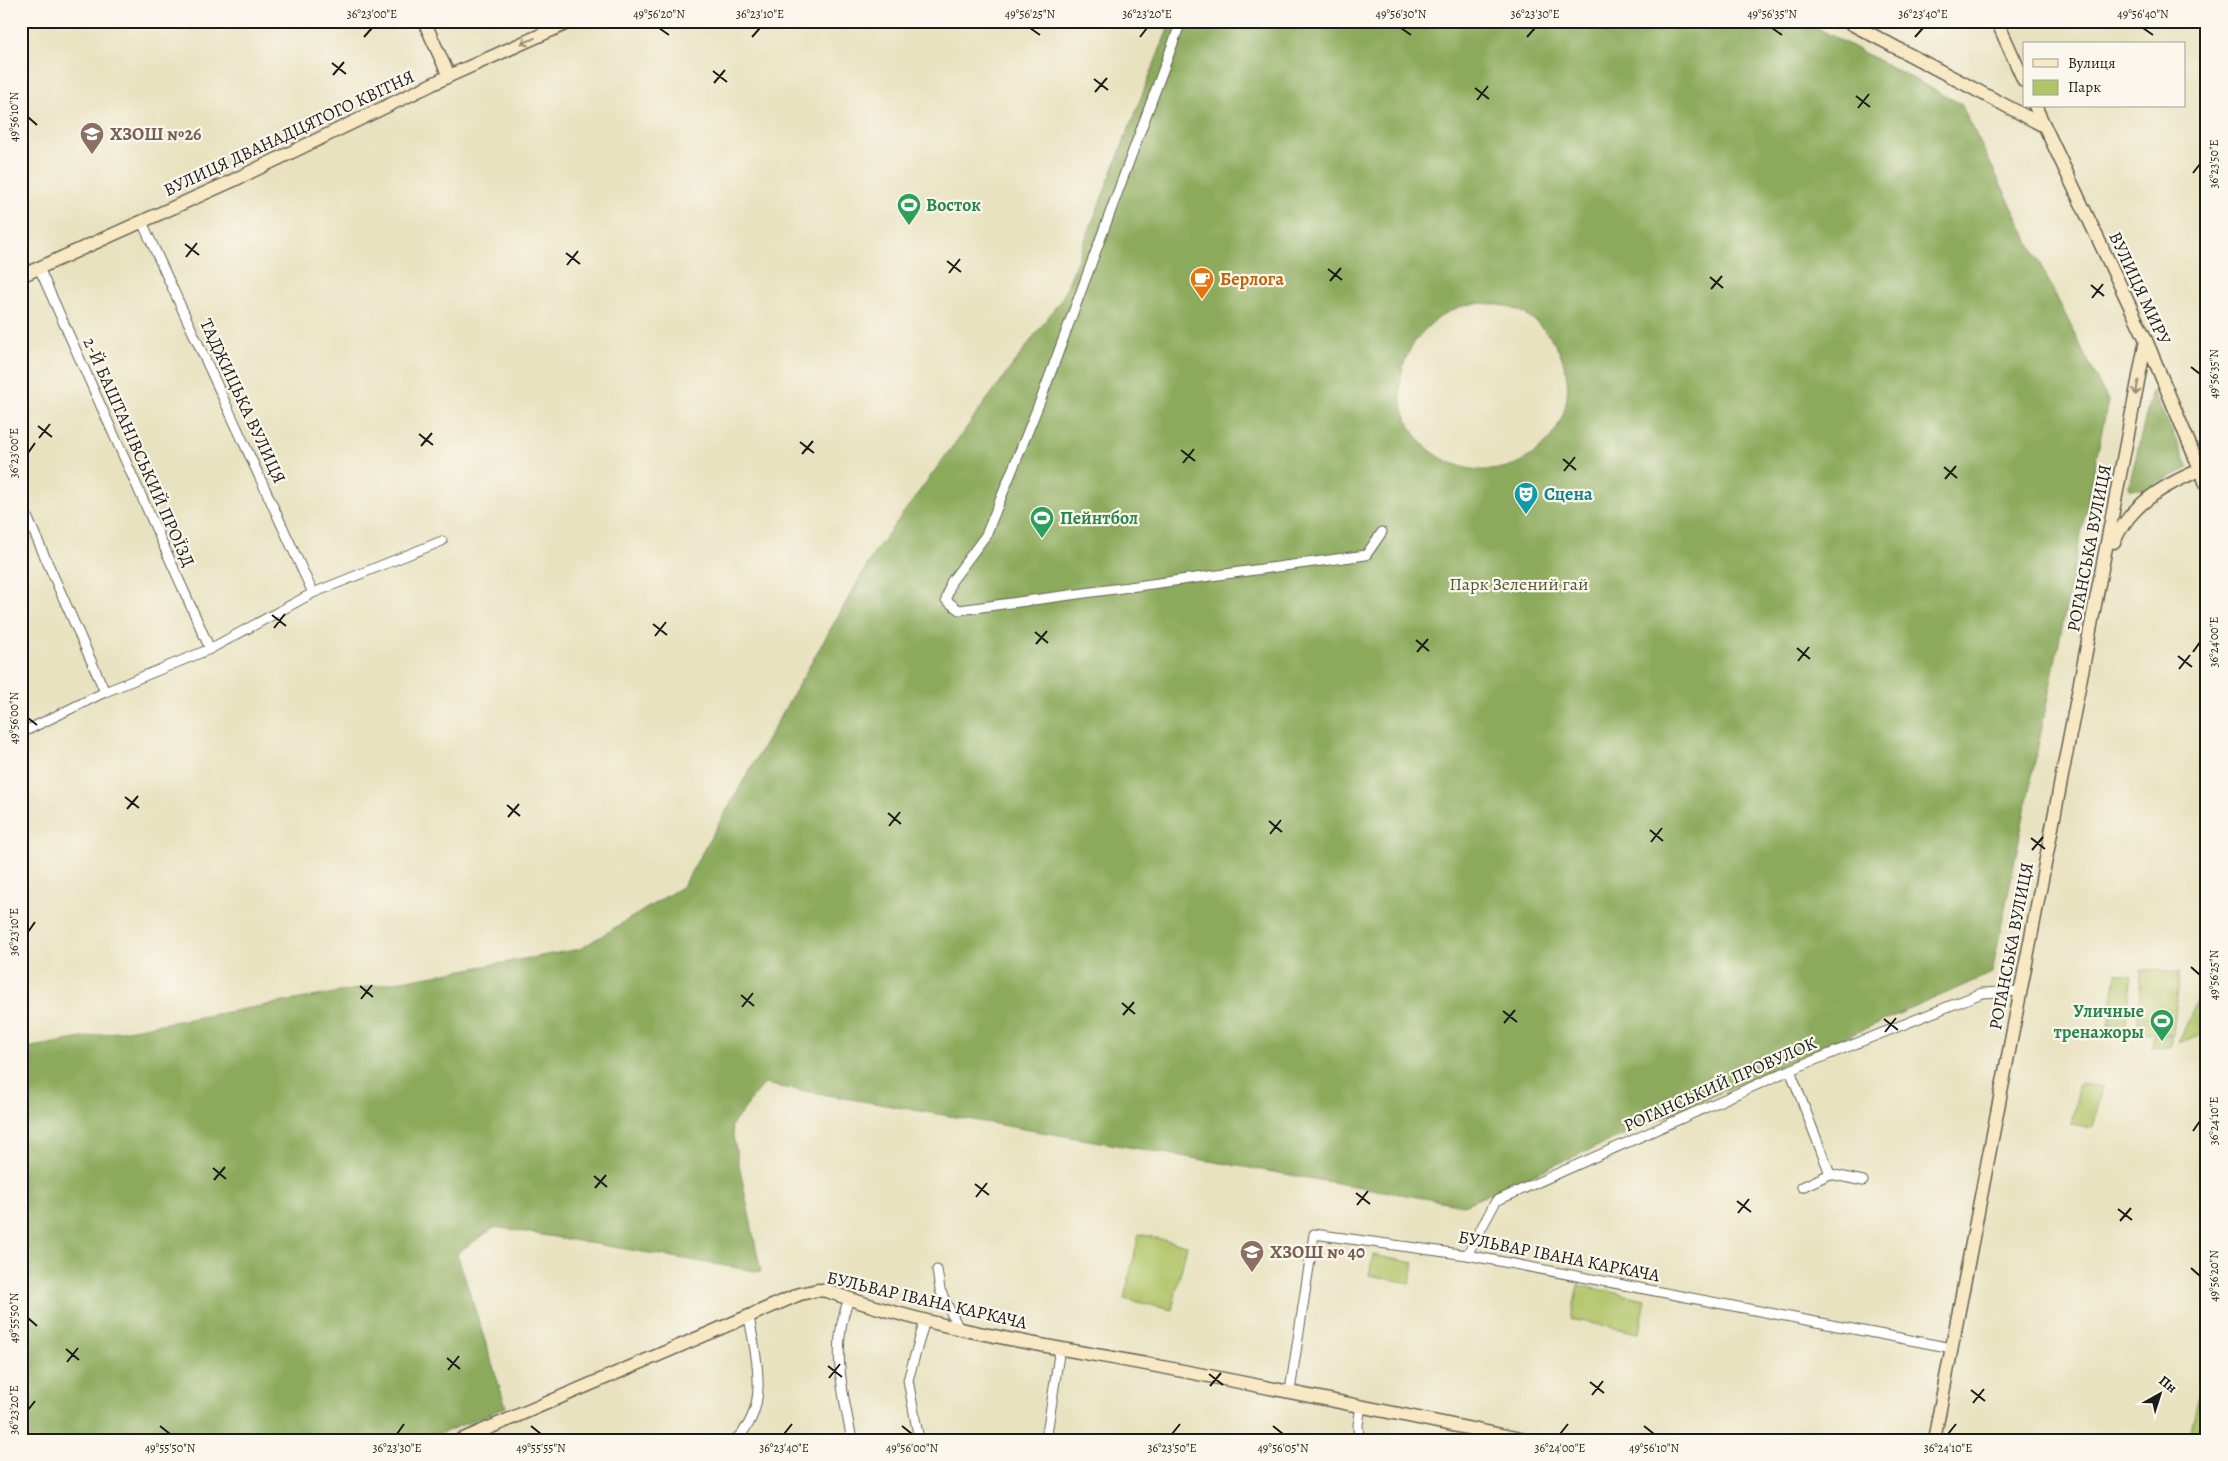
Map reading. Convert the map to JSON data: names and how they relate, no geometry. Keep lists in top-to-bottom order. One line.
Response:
{"streets":{"street":["ВУЛИЦЯ ДВАНАДЦЯТОГО КВІТНЯ","ВУЛИЦЯ МИРУ","ТАДЖИЦЬКА ВУЛИЦЯ","2-Й БАШТАНІВСЬКИЙ ПРОЇЗД","РОГАНСЬКА ВУЛИЦЯ","РОГАНСЬКИЙ ПРОВУЛОК","БУЛЬВАР ІВАНА КАРКАЧА"]},"crossings":[["ВУЛИЦЯ ДВАНАДЦЯТОГО КВІТНЯ","ТАДЖИЦЬКА ВУЛИЦЯ"],["ВУЛИЦЯ ДВАНАДЦЯТОГО КВІТНЯ","2-Й БАШТАНІВСЬКИЙ ПРОЇЗД"],["ВУЛИЦЯ МИРУ","РОГАНСЬКА ВУЛИЦЯ"],["РОГАНСЬКА ВУЛИЦЯ","РОГАНСЬКИЙ ПРОВУЛОК"],["РОГАНСЬКА ВУЛИЦЯ","БУЛЬВАР ІВАНА КАРКАЧА"],["РОГАНСЬКИЙ ПРОВУЛОК","БУЛЬВАР ІВАНА КАРКАЧА"]],"parks":["Парк Зелений гай"],"places":{"school or university":["ХЗОШ №26","ХЗОШ № 40"],"sports":["Восток","Пейнтбол","Уличные тренажоры"],"cafe":["Берлога"],"theatre":["Сцена"]},"legend":["Вулиця","Парк"],"north":"top right","coordinates":["36°23'00\"E","49°56'20\"N","36°23'10\"E","49°56'25\"N","36°23'20\"E","49°56'30\"N","36°23'30\"E","49°56'35\"N","36°23'40\"E","49°56'40\"N","49°56'10\"N","36°23'50\"E","36°24'00\"E","49°56'00\"N","36°24'10\"E","49°55'50\"N","49°55'55\"N","49°56'05\"N"]}
